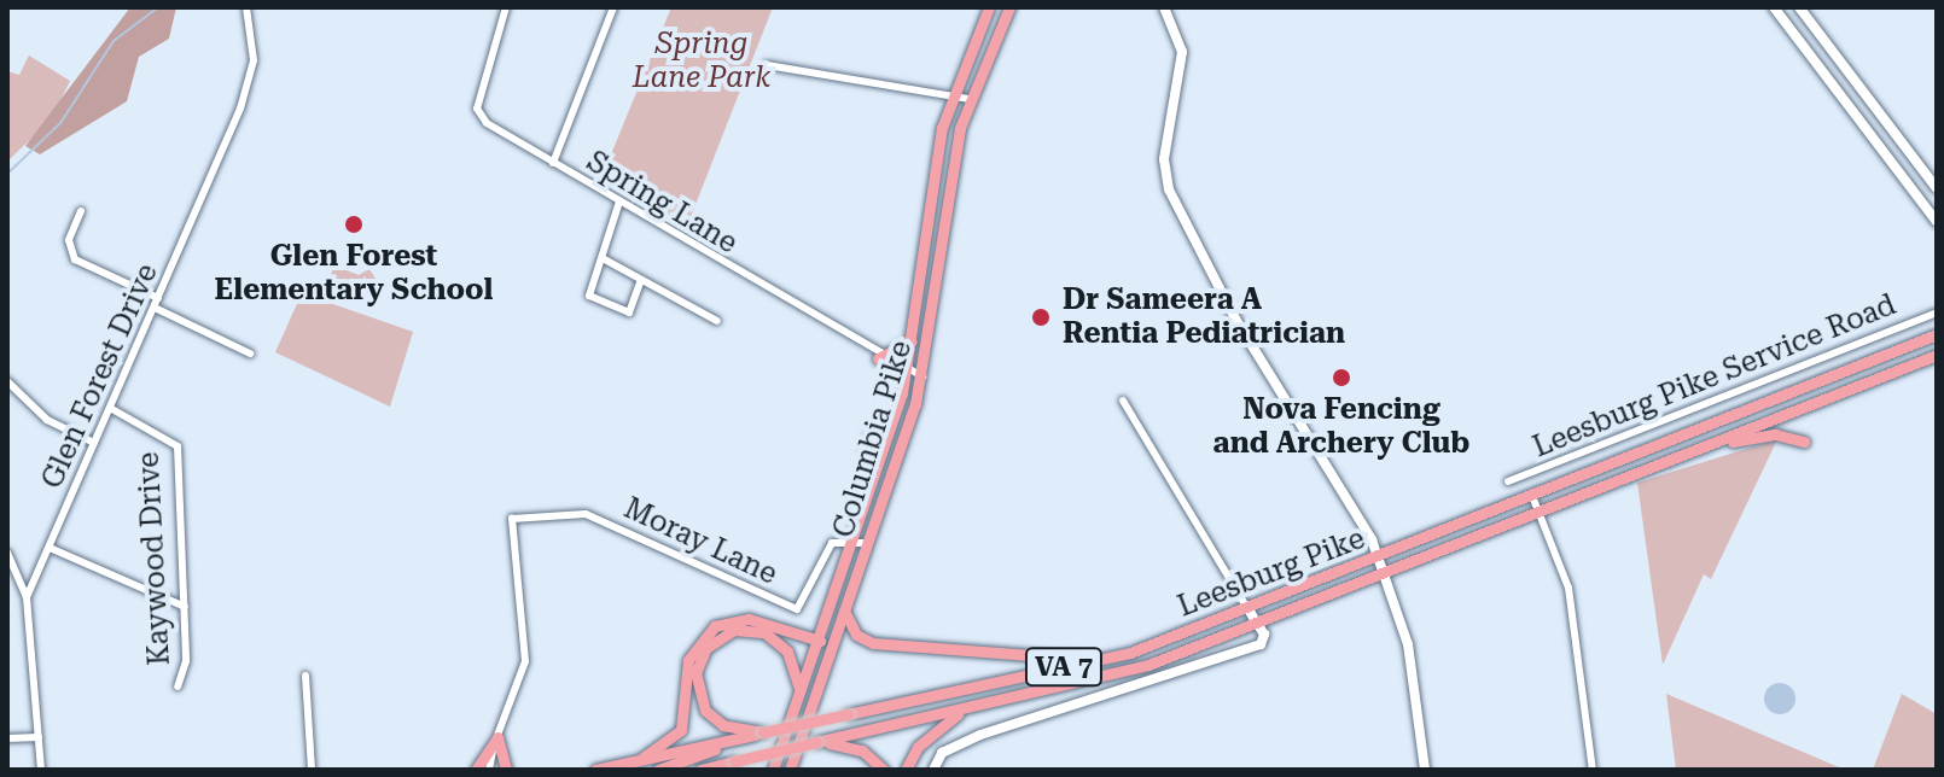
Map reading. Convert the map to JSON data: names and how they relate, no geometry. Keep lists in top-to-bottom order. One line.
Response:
{"streets":{"main road":["Columbia Pike","Leesburg Pike","VA 7"],"street":["Spring Lane","Glen Forest Drive","Leesburg Pike Service Road","Moray Lane","Kaywood Drive"]},"crossings":[["Spring Lane","Columbia Pike"],["Glen Forest Drive","Kaywood Drive"],["Columbia Pike","Moray Lane"]],"parks":["Spring Lane Park"],"places":["Glen Forest Elementary School","Dr Sameera A Rentia Pediatrician","Nova Fencing and Archery Club"]}
